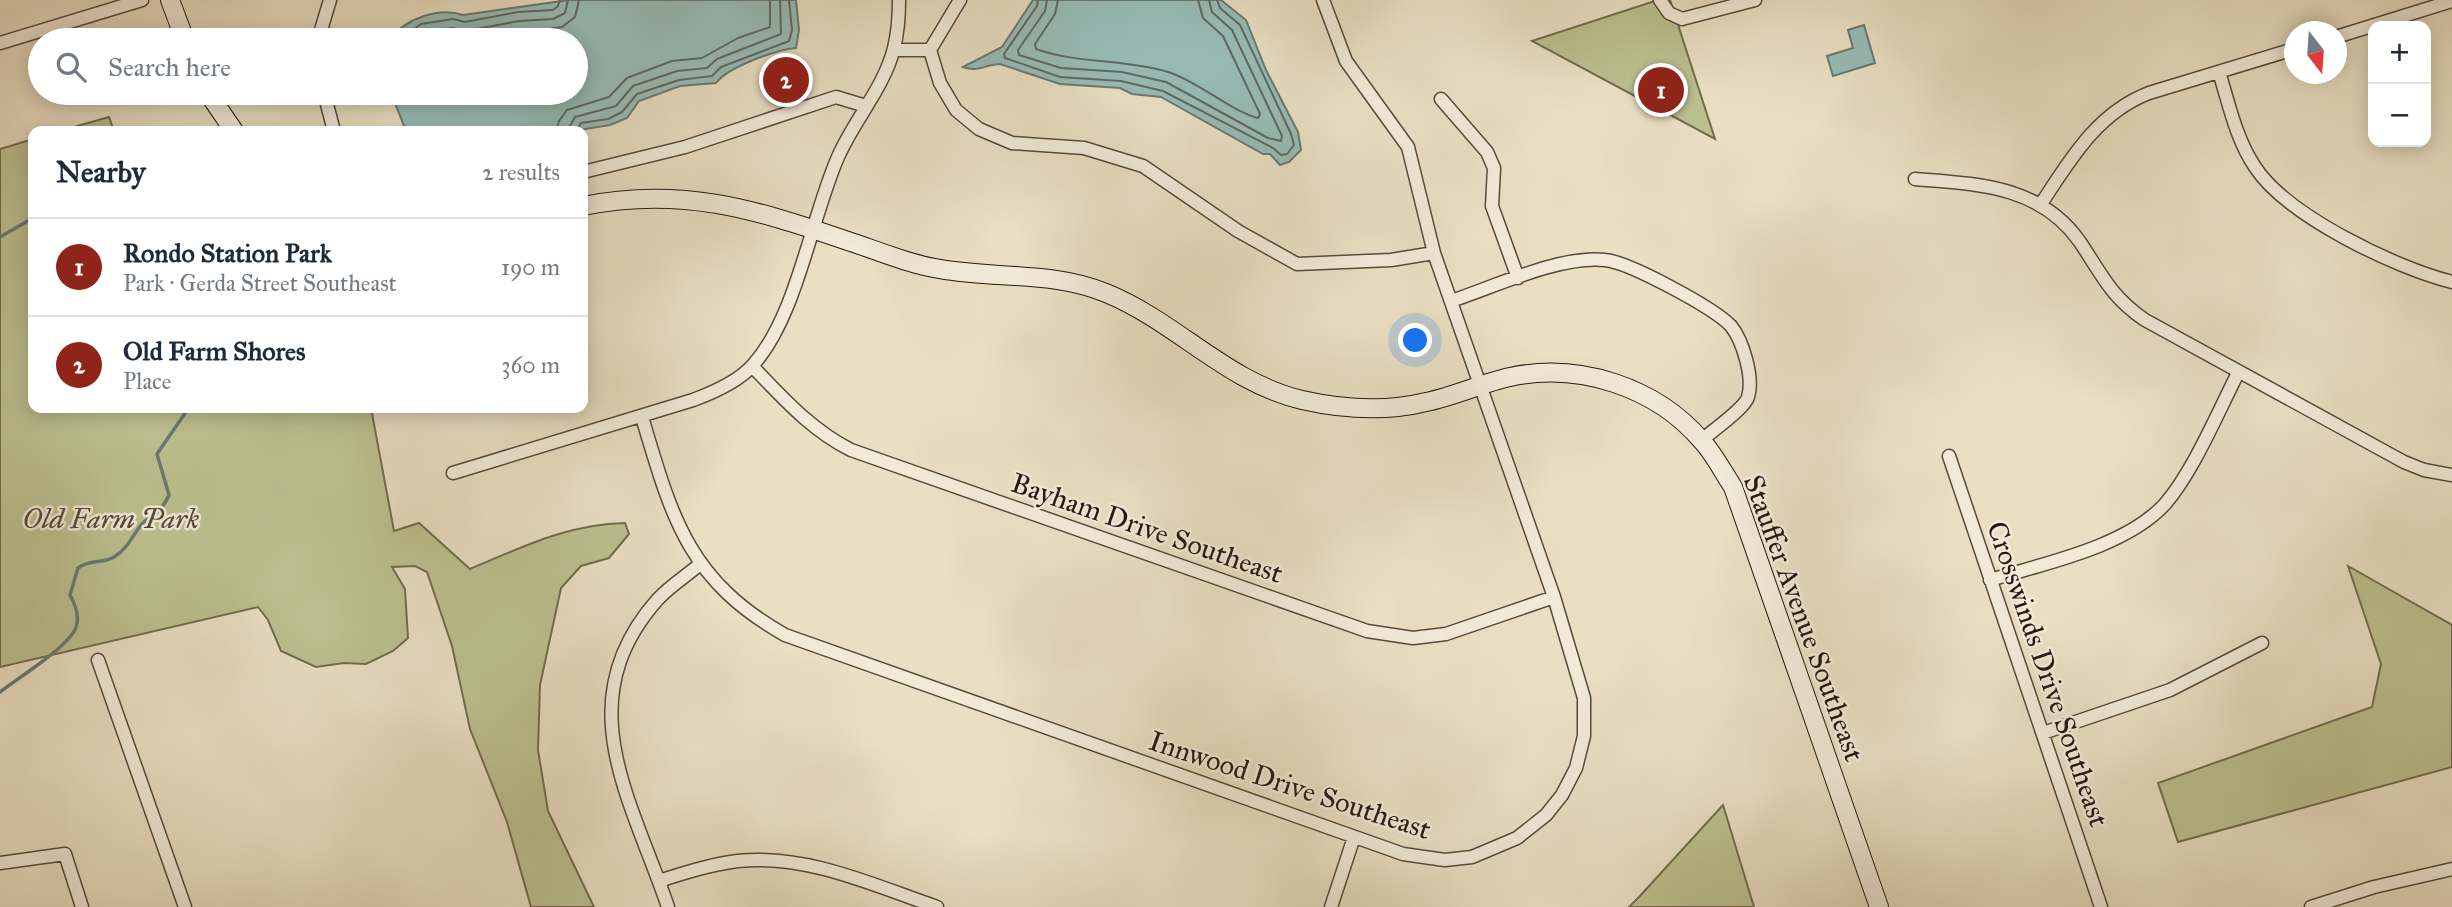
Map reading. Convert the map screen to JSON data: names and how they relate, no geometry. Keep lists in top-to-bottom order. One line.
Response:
{"streets":{"street":["Bayham Drive Southeast","Stauffer Avenue Southeast","Crosswinds Drive Southeast","Innwood Drive Southeast"]},"crossings":[["Bayham Drive Southeast","Innwood Drive Southeast"],["Stauffer Avenue Southeast","Innwood Drive Southeast"]],"parks":["Old Farm Park"],"north":"bottom","page":{"map_buttons":["+","−"],"search":"Search here","pins":["2","1"],"heading":["Nearby","2 results"],"list":[{"mark":"1","name":"Rondo Station Park","note":"Park · Gerda Street Southeast","value":"190 m"},{"mark":"2","name":"Old Farm Shores","note":"Place","value":"360 m"}]}}
